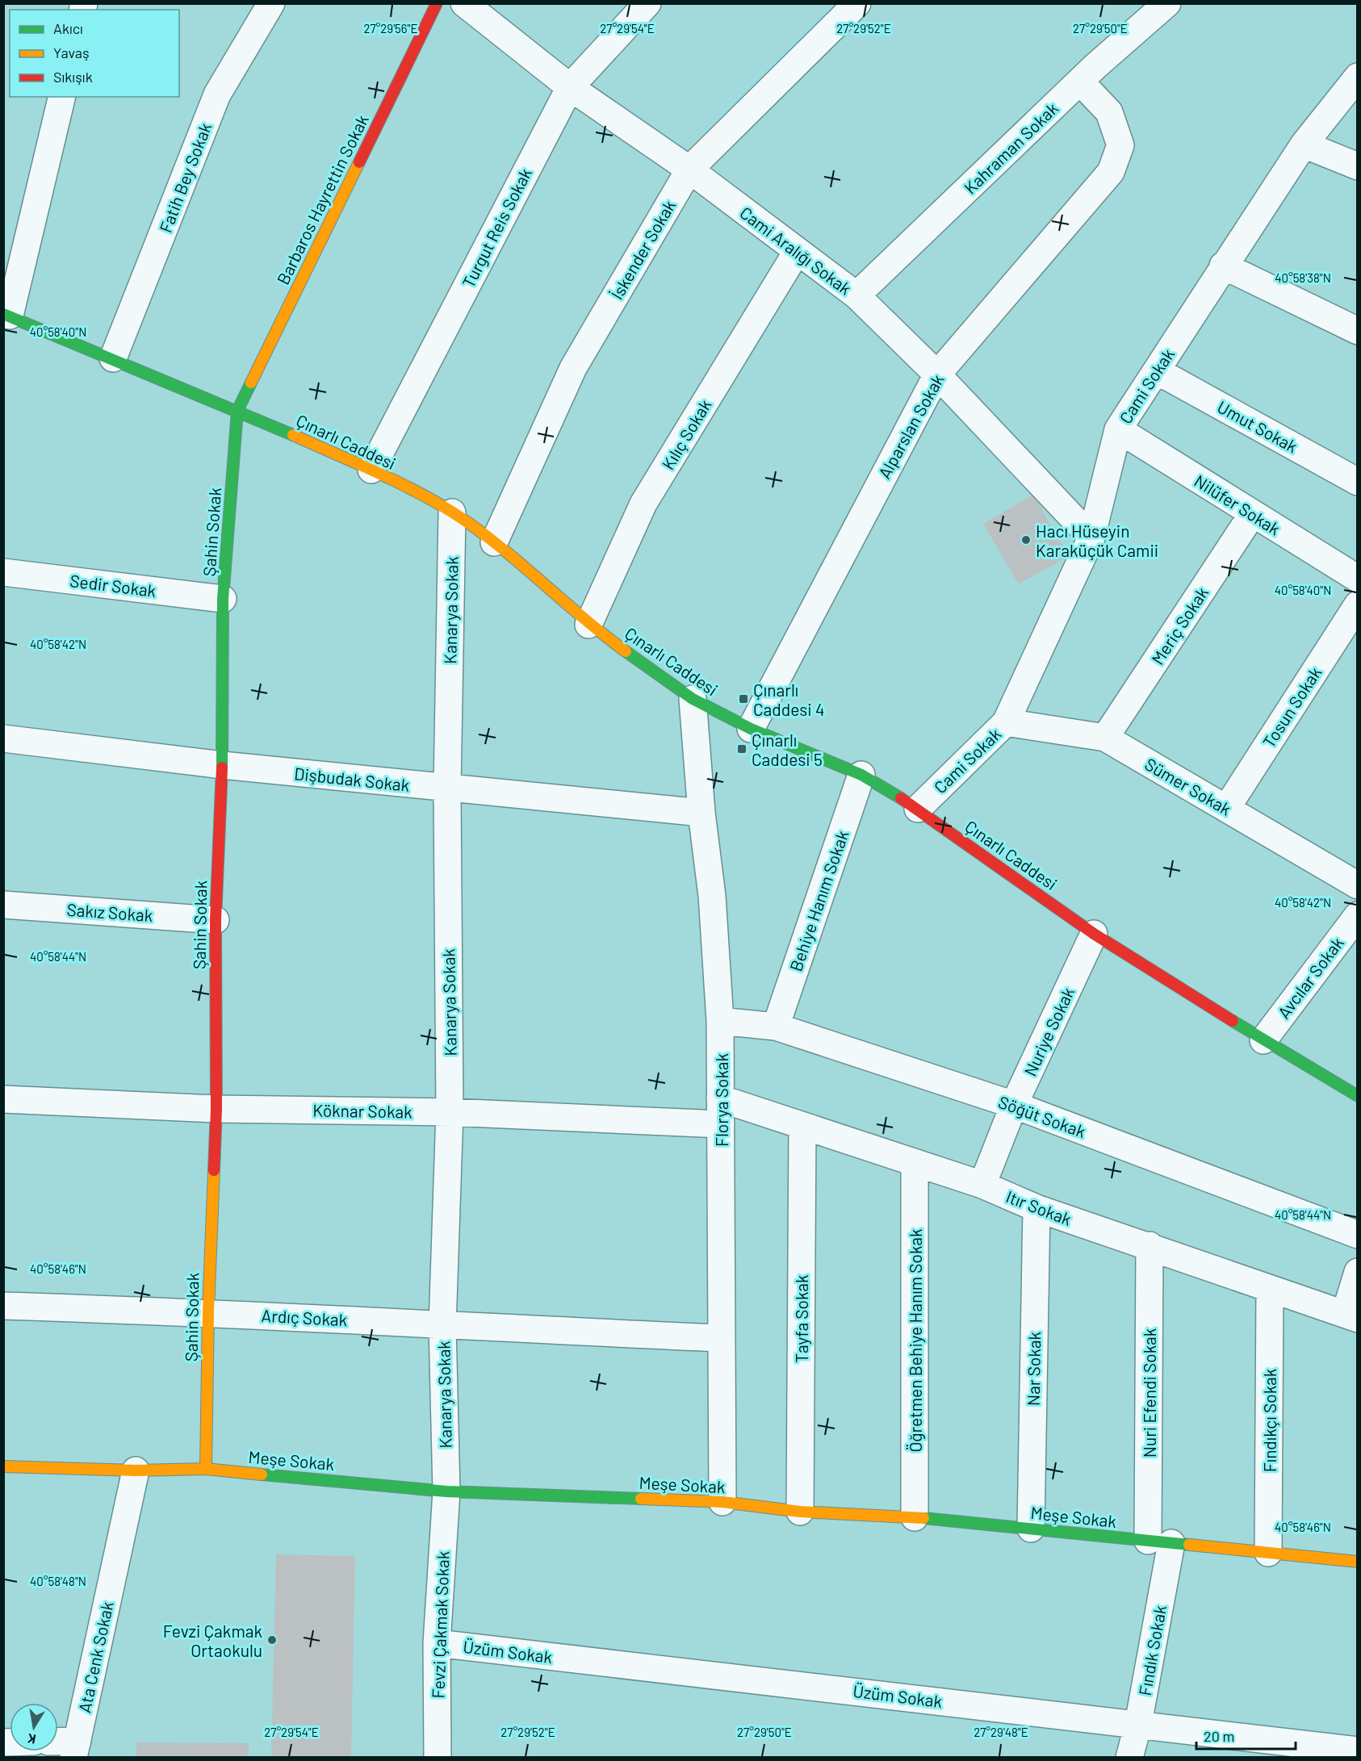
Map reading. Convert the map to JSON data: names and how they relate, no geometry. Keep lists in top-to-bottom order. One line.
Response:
{"streets":{"street":["Kahraman Sokak","Fatih Bey Sokak","Barbaros Hayrettin Sokak","Turgut Reis Sokak","İskender Sokak","Cami Aralığı Sokak","Cami Sokak","Alparslan Sokak","Umut Sokak","Kılıç Sokak","Çınarlı Caddesi","Nilüfer Sokak","Şahin Sokak","Sedir Sokak","Kanarya Sokak","Meriç Sokak","Tosun Sokak","Dişbudak Sokak","Sümer Sokak","Behiye Hanım Sokak","Sakız Sokak","Avcılar Sokak","Nuriye Sokak","Florya Sokak","Köknar Sokak","Söğüt Sokak","Itır Sokak","Ardıç Sokak","Tayfa Sokak","Öğretmen Behiye Hanım Sokak","Nar Sokak","Nuri Efendi Sokak","Fındıkçı Sokak","Meşe Sokak","Fevzi Çakmak Sokak","Fındık Sokak","Üzüm Sokak","Ata Cenk Sokak"]},"crossings":[["Kahraman Sokak","Cami Aralığı Sokak"],["Kahraman Sokak","Alparslan Sokak"],["Fatih Bey Sokak","Çınarlı Caddesi"],["Barbaros Hayrettin Sokak","Çınarlı Caddesi"],["Barbaros Hayrettin Sokak","Şahin Sokak"],["Turgut Reis Sokak","Cami Aralığı Sokak"],["Turgut Reis Sokak","Çınarlı Caddesi"],["İskender Sokak","Cami Aralığı Sokak"],["İskender Sokak","Çınarlı Caddesi"],["Cami Aralığı Sokak","Cami Sokak"],["Cami Aralığı Sokak","Alparslan Sokak"],["Cami Aralığı Sokak","Kılıç Sokak"],["Cami Sokak","Umut Sokak"],["Cami Sokak","Çınarlı Caddesi"],["Cami Sokak","Nilüfer Sokak"],["Cami Sokak","Sümer Sokak"],["Alparslan Sokak","Çınarlı Caddesi"],["Kılıç Sokak","Çınarlı Caddesi"],["Çınarlı Caddesi","Şahin Sokak"],["Çınarlı Caddesi","Kanarya Sokak"],["Çınarlı Caddesi","Behiye Hanım Sokak"],["Çınarlı Caddesi","Avcılar Sokak"],["Çınarlı Caddesi","Nuriye Sokak"],["Çınarlı Caddesi","Florya Sokak"],["Nilüfer Sokak","Meriç Sokak"],["Şahin Sokak","Sedir Sokak"],["Şahin Sokak","Dişbudak Sokak"],["Şahin Sokak","Sakız Sokak"],["Şahin Sokak","Köknar Sokak"],["Şahin Sokak","Ardıç Sokak"],["Şahin Sokak","Meşe Sokak"],["Kanarya Sokak","Dişbudak Sokak"],["Kanarya Sokak","Köknar Sokak"],["Kanarya Sokak","Ardıç Sokak"],["Kanarya Sokak","Meşe Sokak"],["Kanarya Sokak","Fevzi Çakmak Sokak"],["Meriç Sokak","Sümer Sokak"],["Tosun Sokak","Sümer Sokak"],["Dişbudak Sokak","Florya Sokak"],["Behiye Hanım Sokak","Söğüt Sokak"],["Nuriye Sokak","Söğüt Sokak"],["Nuriye Sokak","Itır Sokak"],["Florya Sokak","Köknar Sokak"],["Florya Sokak","Söğüt Sokak"],["Florya Sokak","Itır Sokak"],["Florya Sokak","Ardıç Sokak"],["Florya Sokak","Meşe Sokak"],["Köknar Sokak","Itır Sokak"],["Itır Sokak","Tayfa Sokak"],["Itır Sokak","Öğretmen Behiye Hanım Sokak"],["Itır Sokak","Nar Sokak"],["Itır Sokak","Nuri Efendi Sokak"],["Itır Sokak","Fındıkçı Sokak"],["Tayfa Sokak","Meşe Sokak"],["Öğretmen Behiye Hanım Sokak","Meşe Sokak"],["Nar Sokak","Meşe Sokak"],["Nuri Efendi Sokak","Meşe Sokak"],["Nuri Efendi Sokak","Fındık Sokak"],["Fındıkçı Sokak","Meşe Sokak"],["Meşe Sokak","Fevzi Çakmak Sokak"],["Meşe Sokak","Fındık Sokak"],["Meşe Sokak","Ata Cenk Sokak"],["Fevzi Çakmak Sokak","Üzüm Sokak"],["Fındık Sokak","Üzüm Sokak"]],"places":{"other":["Hacı Hüseyin Karaküçük Camii","Fevzi Çakmak Ortaokulu"],"transit":["Çınarlı Caddesi 4","Çınarlı Caddesi 5"]},"legend":["Akıcı","Yavaş","Sıkışık"],"scale_bar":"20 m","north":"bottom","coordinates":["27°29'56\"E","27°29'54\"E","27°29'52\"E","27°29'50\"E","40°58'38\"N","40°58'40\"N","40°58'42\"N","40°58'44\"N","40°58'46\"N","40°58'48\"N","27°29'48\"E"]}
